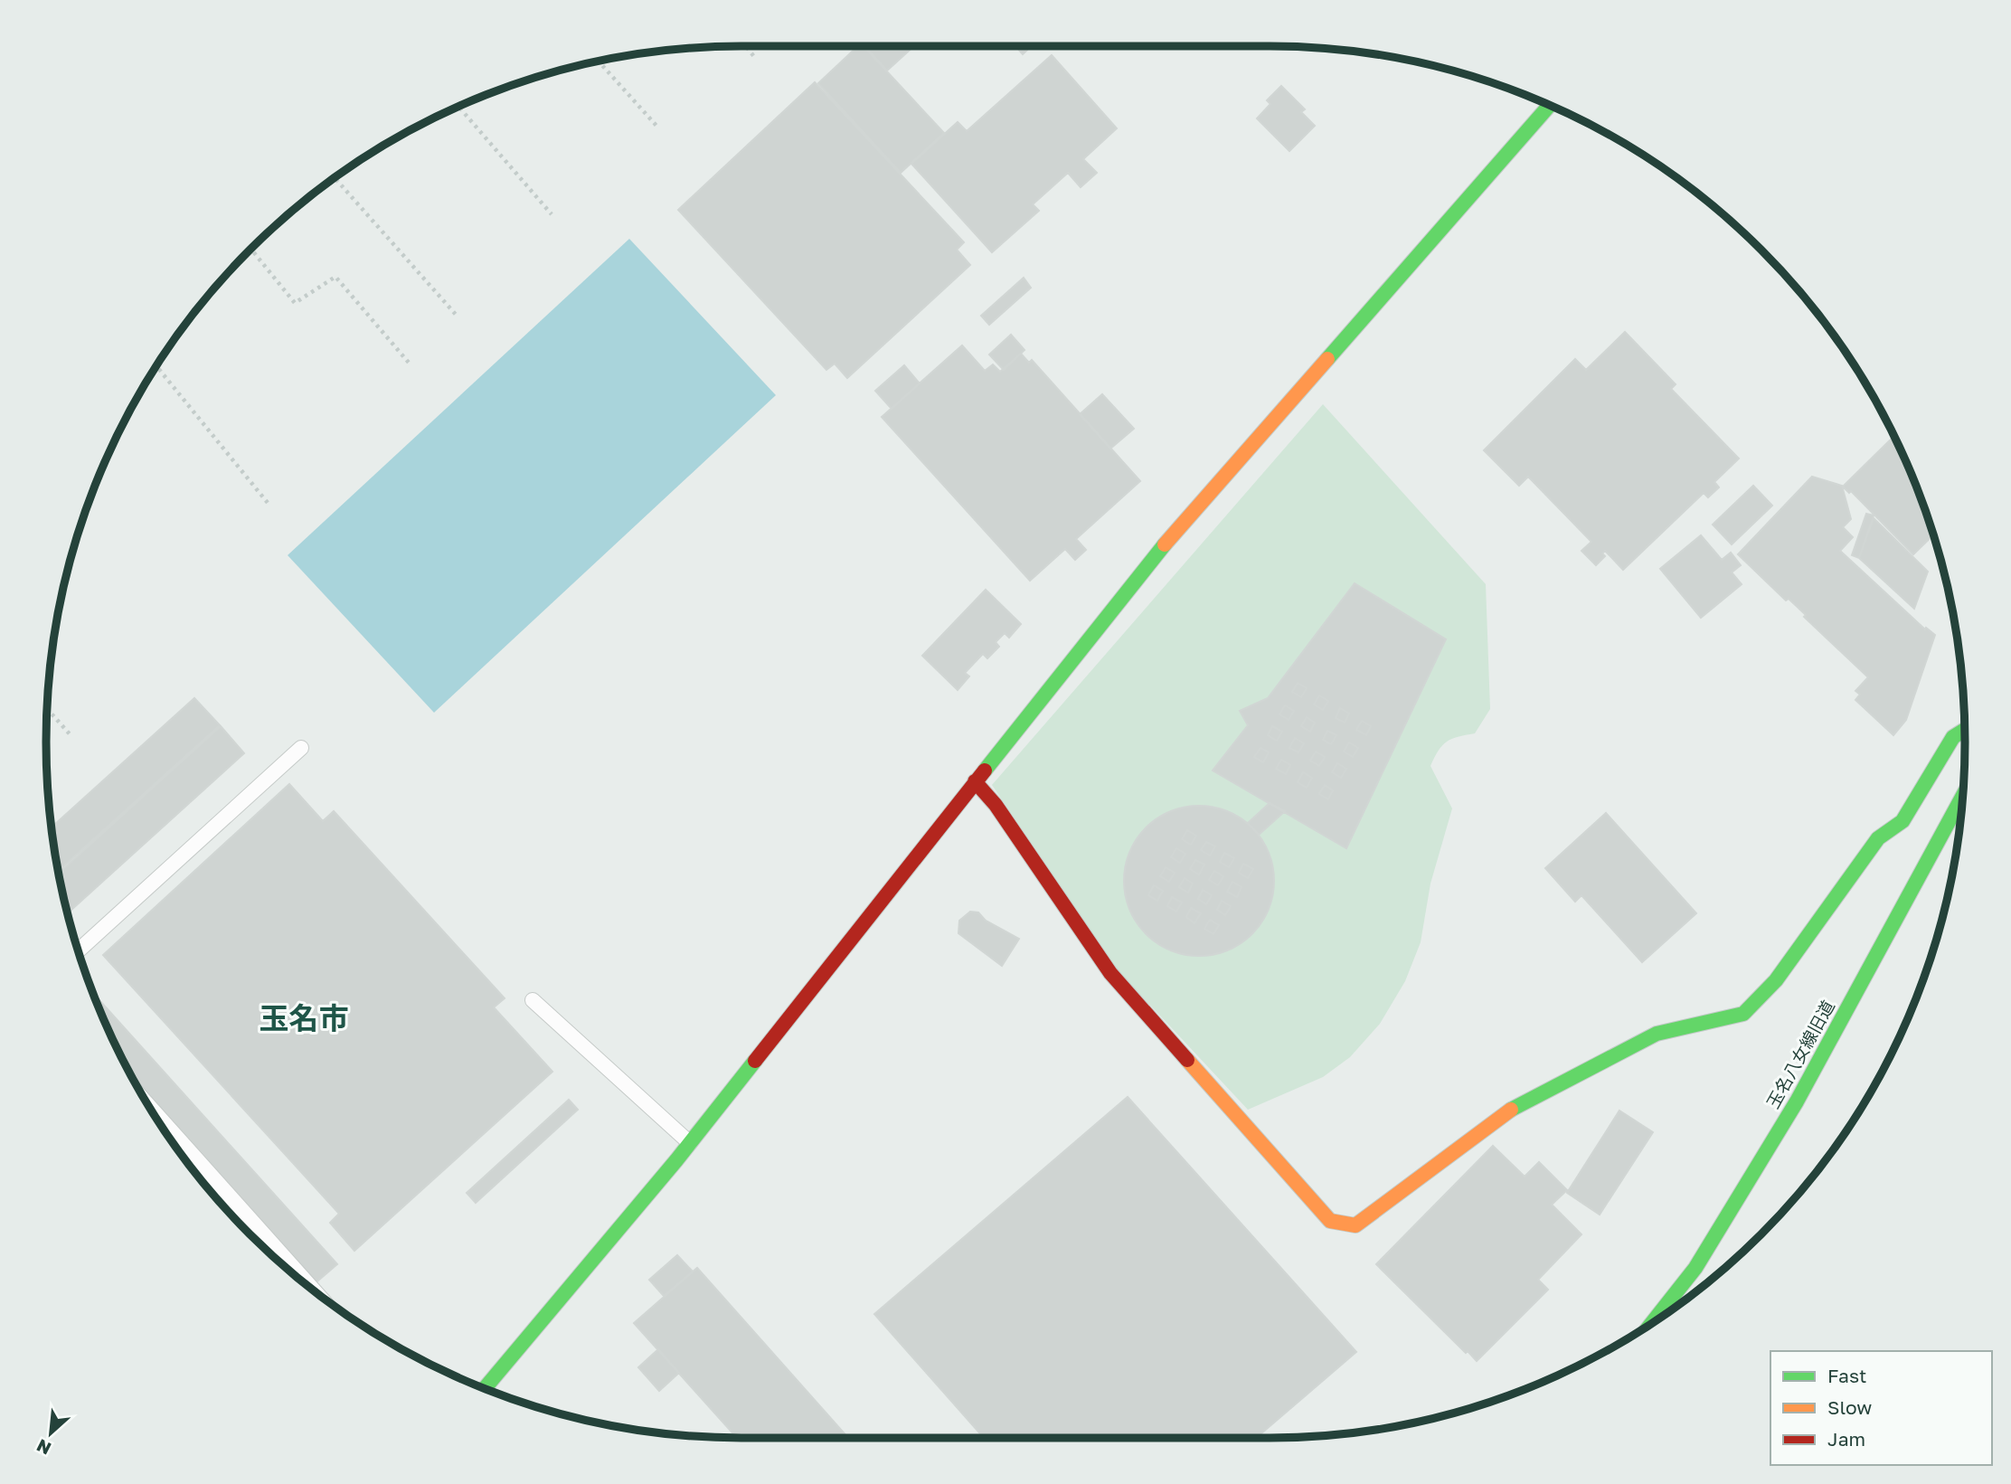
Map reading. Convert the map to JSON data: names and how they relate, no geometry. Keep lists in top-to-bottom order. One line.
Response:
{"streets":{"street":["玉名八女線旧道"]},"districts":["玉名市"],"legend":["Fast","Slow","Jam"],"north":"bottom left"}
